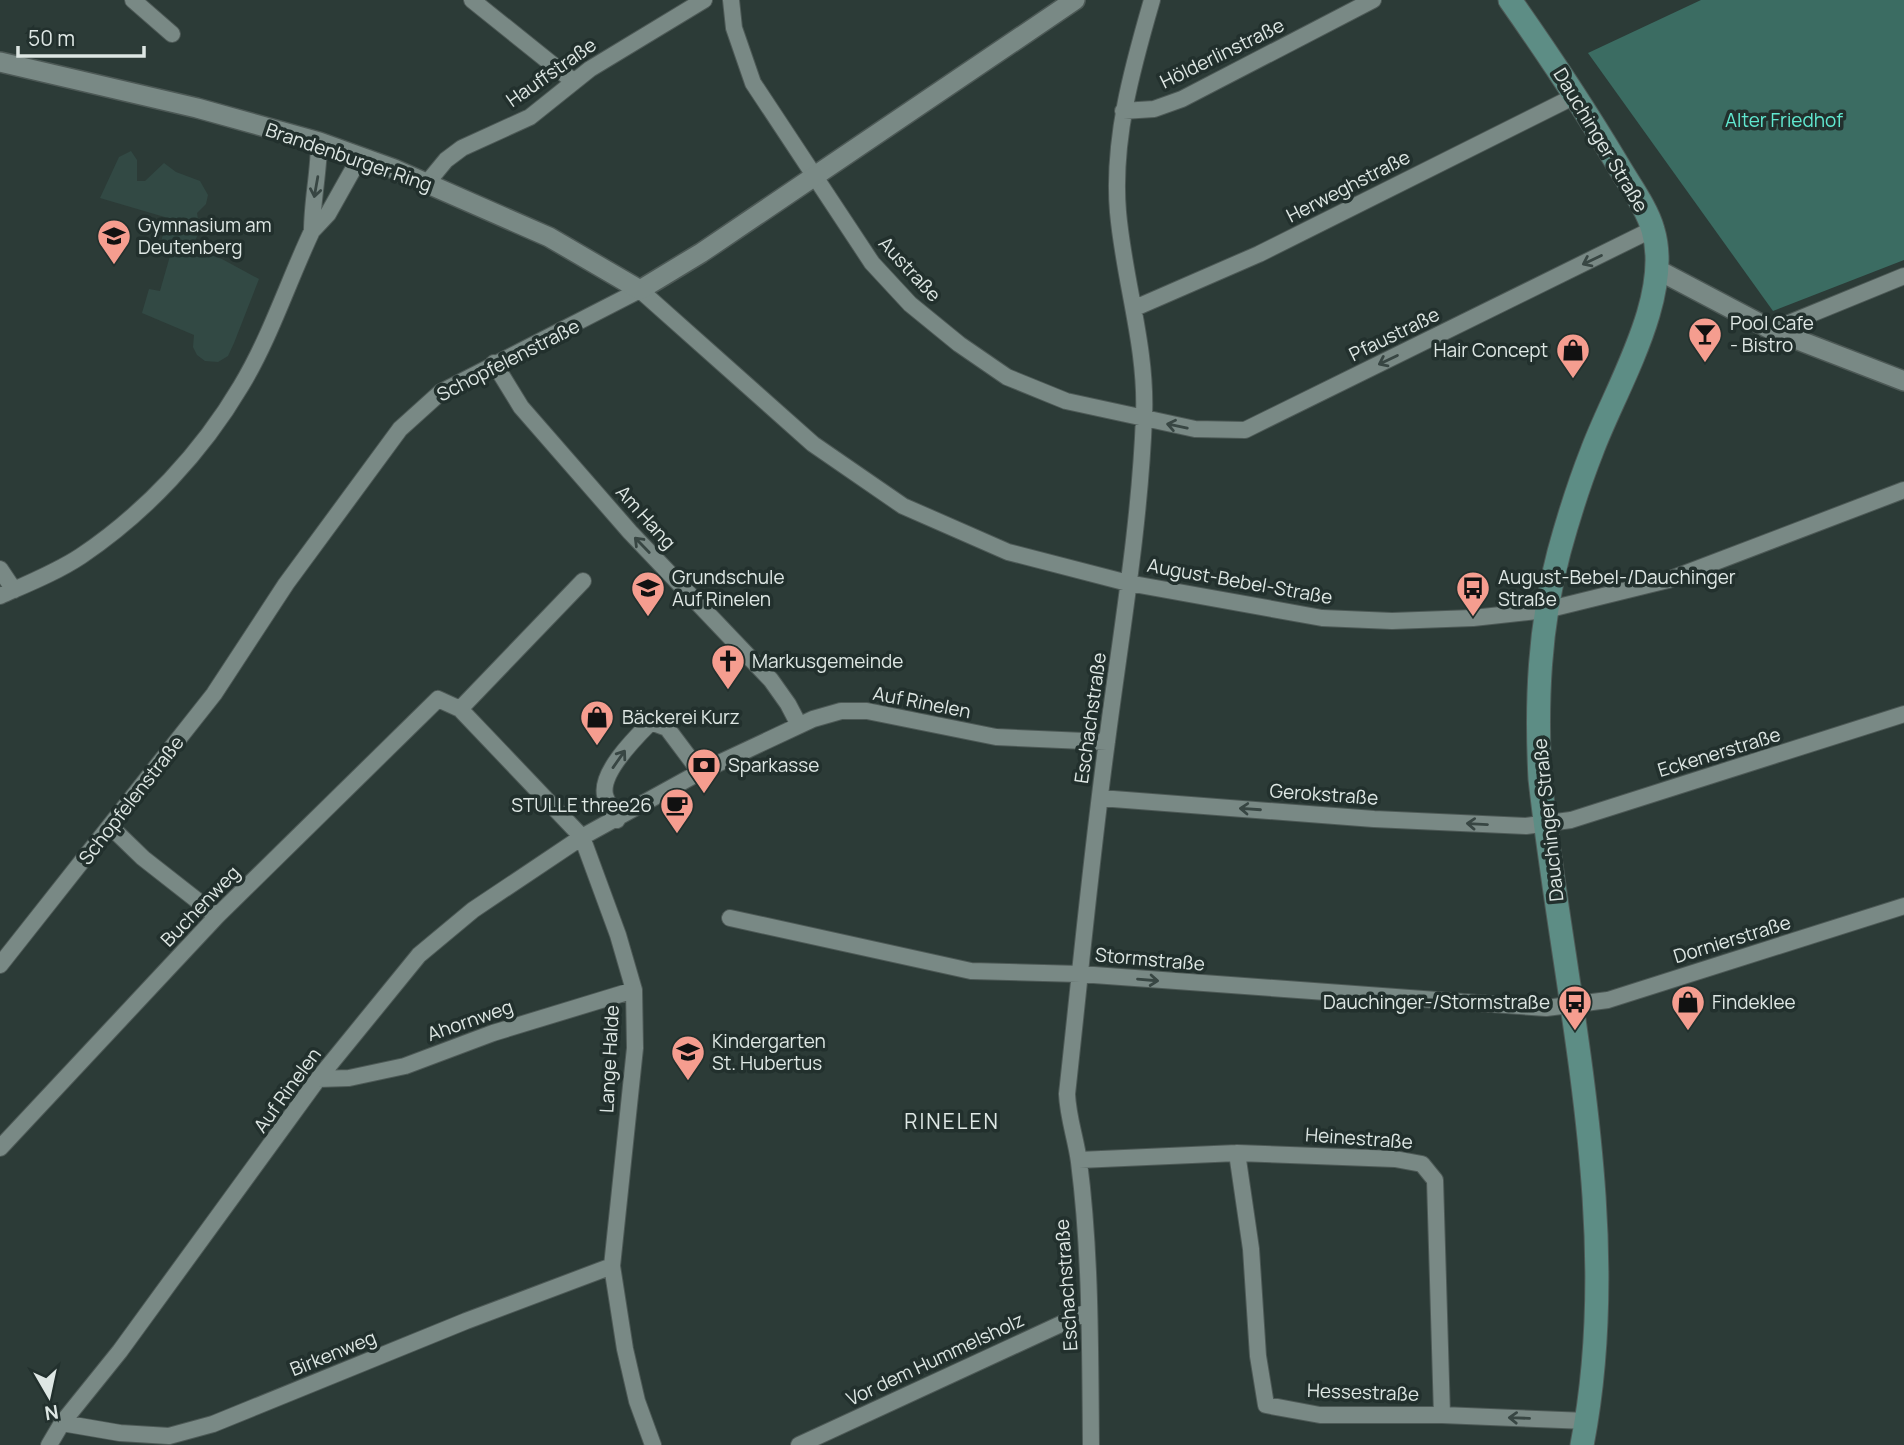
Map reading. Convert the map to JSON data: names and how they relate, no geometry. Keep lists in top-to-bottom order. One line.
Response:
{"streets":{"main road":["Dauchinger Straße"],"street":["Hölderlinstraße","Hauffstraße","Brandenburger Ring","Herweghstraße","Austraße","Pfaustraße","Schopfelenstraße","Am Hang","August-Bebel-Straße","Auf Rinelen","Eschachstraße","Eckenerstraße","Gerokstraße","Buchenweg","Dornierstraße","Stormstraße","Ahornweg","Lange Halde","Heinestraße","Birkenweg","Vor dem Hummelsholz","Hessestraße"]},"crossings":[["Hölderlinstraße","Eschachstraße"],["Hauffstraße","Brandenburger Ring"],["Dauchinger Straße","Herweghstraße"],["Dauchinger Straße","Pfaustraße"],["Dauchinger Straße","August-Bebel-Straße"],["Dauchinger Straße","Eckenerstraße"],["Dauchinger Straße","Gerokstraße"],["Dauchinger Straße","Dornierstraße"],["Dauchinger Straße","Stormstraße"],["Dauchinger Straße","Hessestraße"],["Brandenburger Ring","Schopfelenstraße"],["Brandenburger Ring","August-Bebel-Straße"],["Herweghstraße","Eschachstraße"],["Austraße","Pfaustraße"],["Austraße","Schopfelenstraße"],["Austraße","Eschachstraße"],["Pfaustraße","Eschachstraße"],["Schopfelenstraße","Am Hang"],["Schopfelenstraße","August-Bebel-Straße"],["Am Hang","Auf Rinelen"],["August-Bebel-Straße","Eschachstraße"],["Auf Rinelen","Eschachstraße"],["Auf Rinelen","Ahornweg"],["Auf Rinelen","Lange Halde"],["Auf Rinelen","Birkenweg"],["Eschachstraße","Gerokstraße"],["Eschachstraße","Stormstraße"],["Eschachstraße","Heinestraße"],["Eschachstraße","Vor dem Hummelsholz"],["Eckenerstraße","Gerokstraße"],["Buchenweg","Lange Halde"],["Dornierstraße","Stormstraße"],["Ahornweg","Lange Halde"],["Lange Halde","Birkenweg"],["Heinestraße","Hessestraße"]],"one_way":["Pfaustraße","Am Hang","Gerokstraße","Stormstraße"],"districts":["RINELEN"],"parks":["Alter Friedhof"],"places":{"school or university":["Gymnasium am Deutenberg","Grundschule Auf Rinelen","Kindergarten St. Hubertus"],"bar":["Pool Cafe - Bistro"],"shop":["Hair Concept","Bäckerei Kurz","Findeklee"],"bus stop":["August-Bebel-/Dauchinger Straße","Dauchinger-/Stormstraße"],"church":["Markusgemeinde"],"bank":["Sparkasse"],"cafe":["STULLE three26"]},"scale_bar":"50 m","north":"bottom"}
